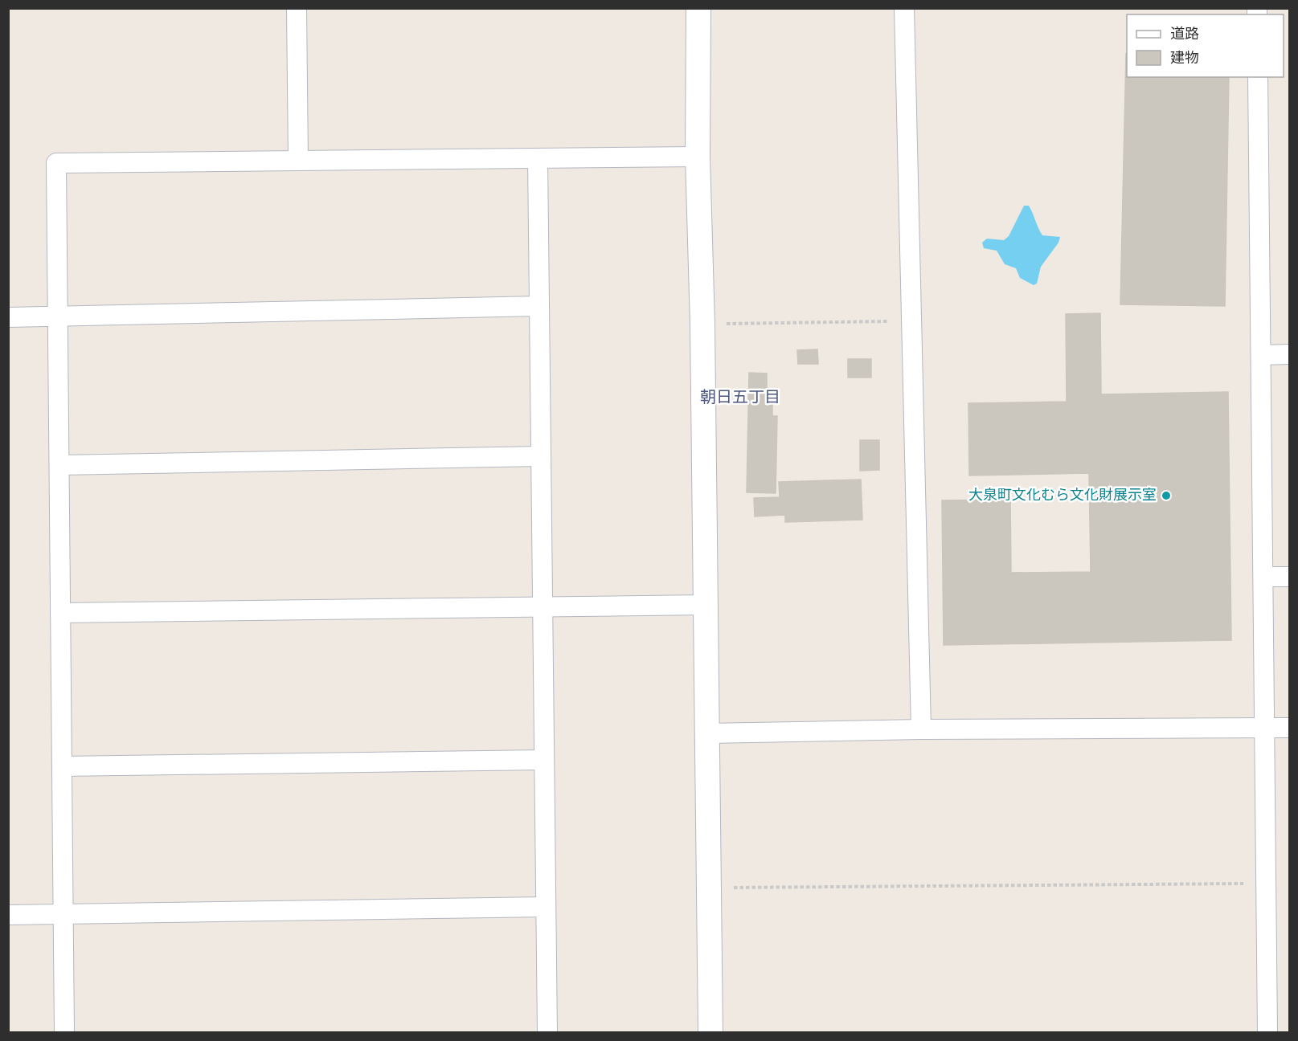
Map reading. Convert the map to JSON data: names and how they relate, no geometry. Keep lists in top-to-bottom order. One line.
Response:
{"districts":["朝日五丁目"],"places":["大泉町文化むら文化財展示室"],"legend":["道路","建物"]}
